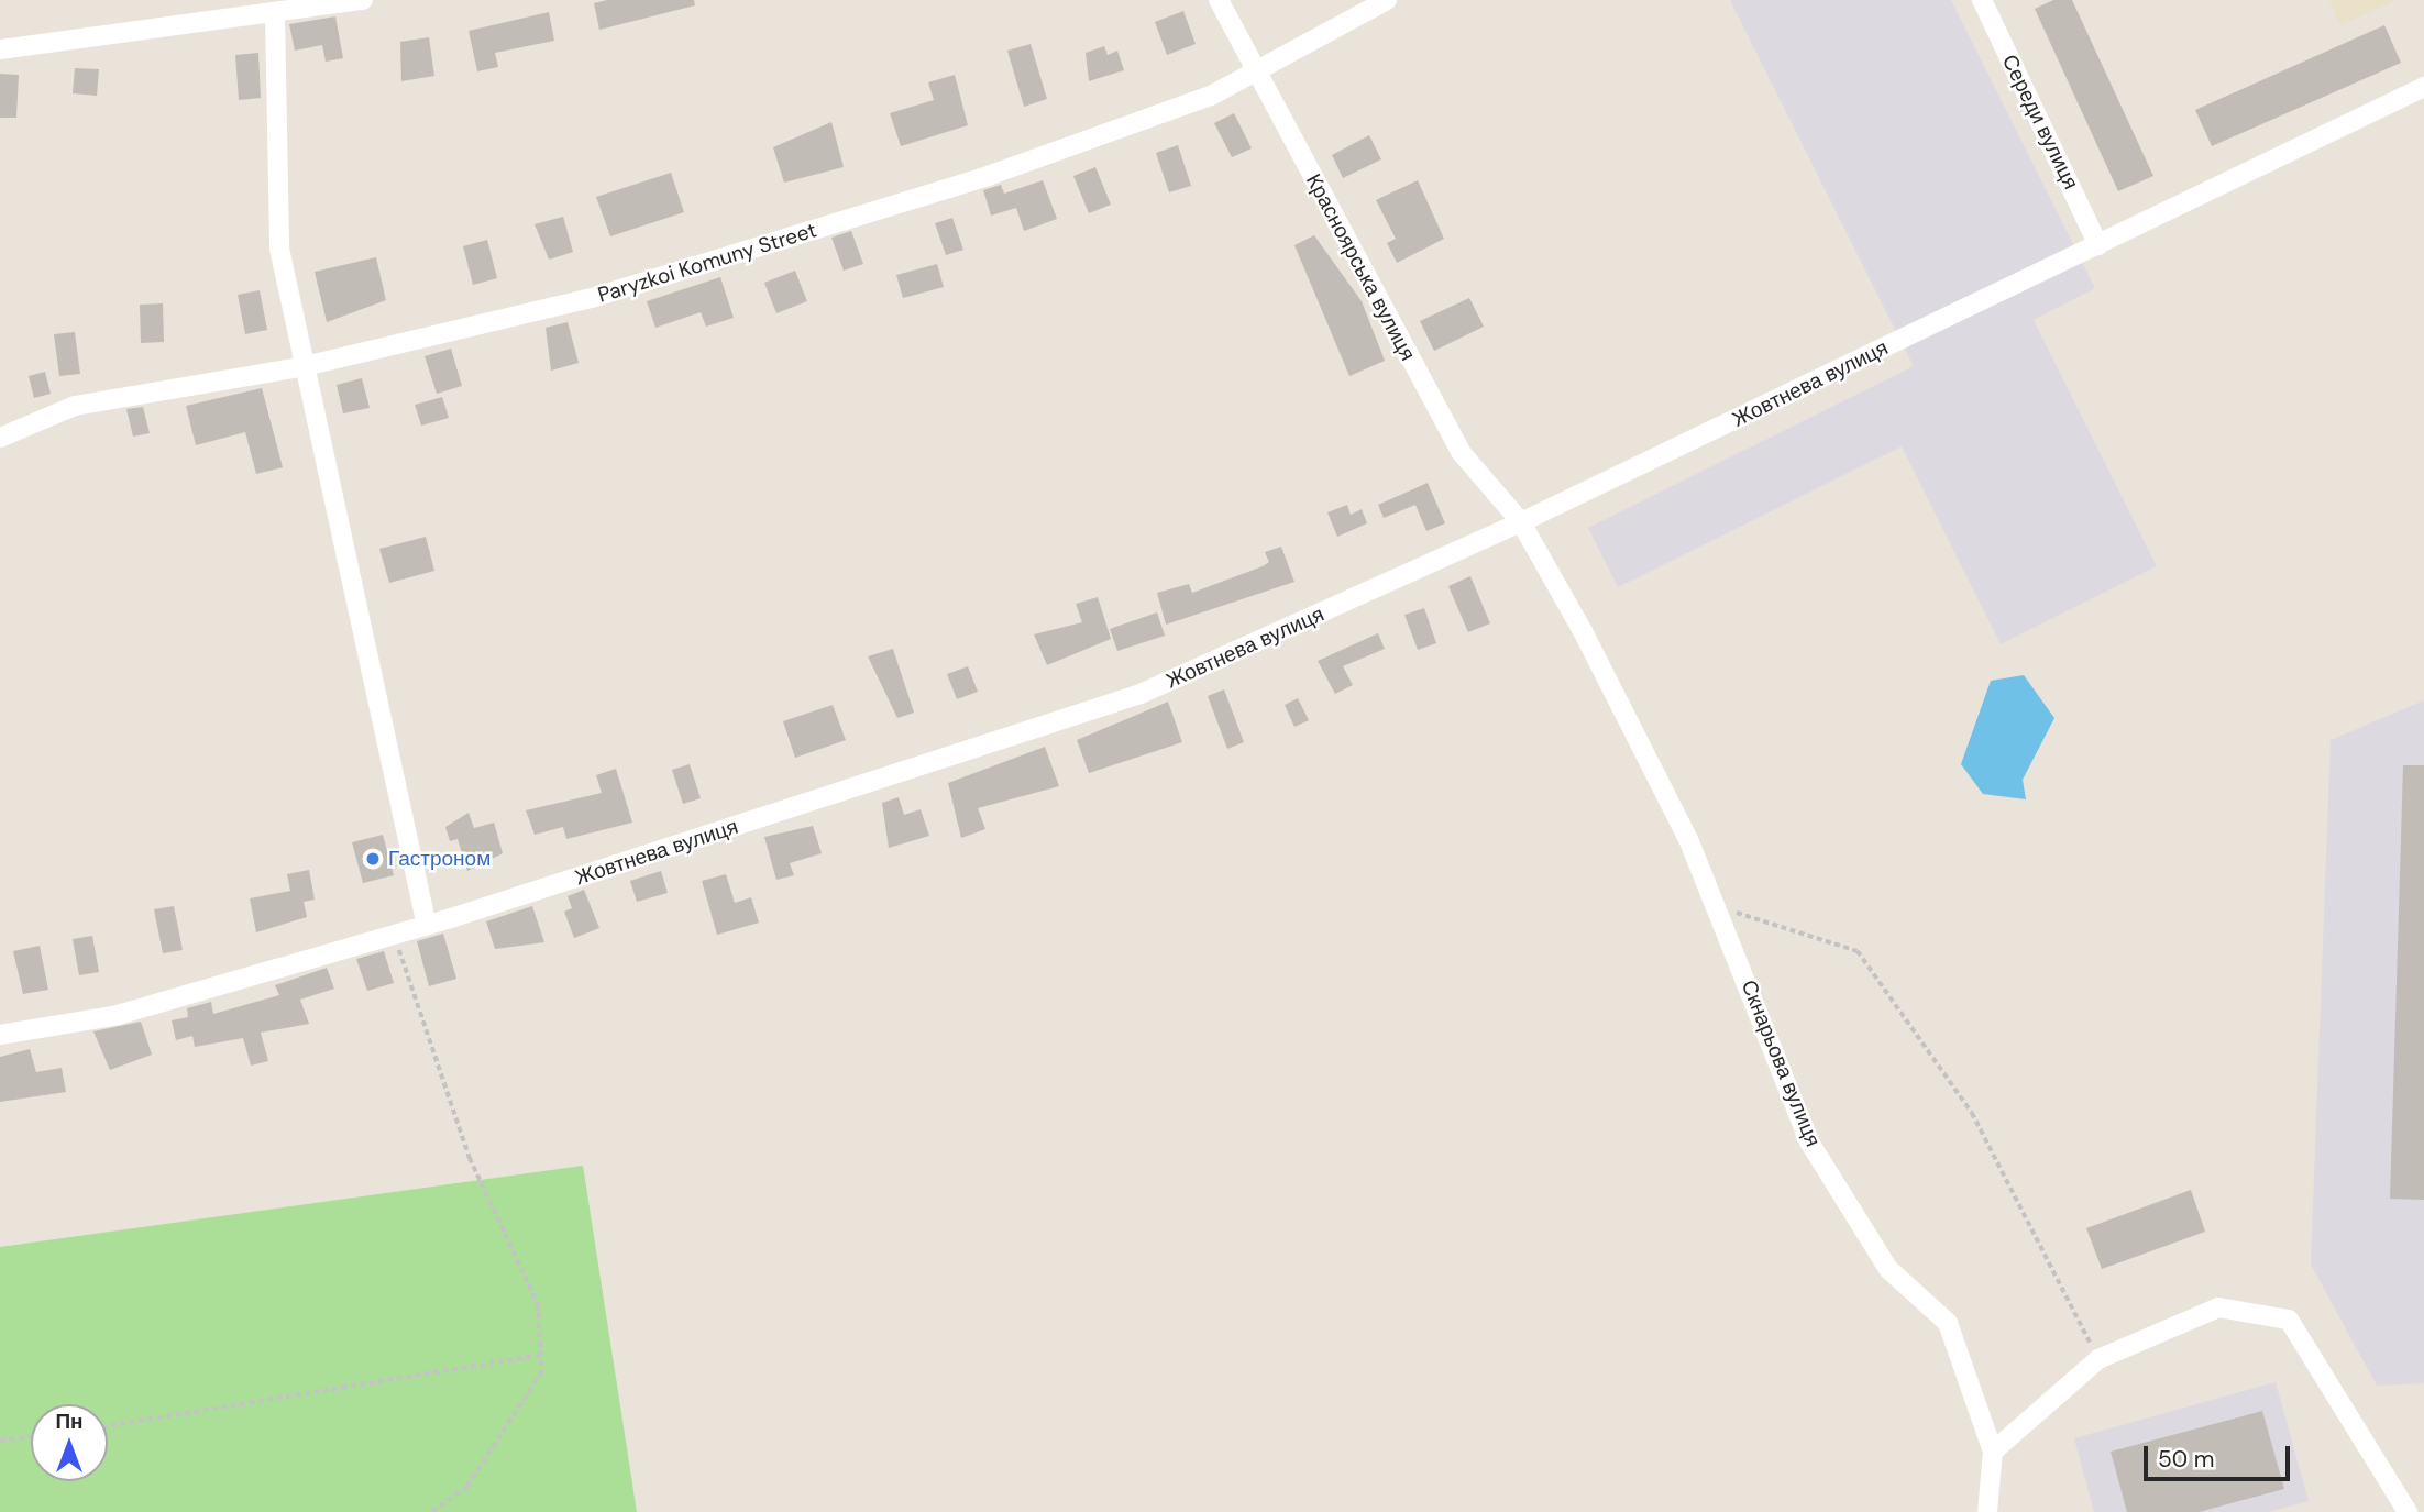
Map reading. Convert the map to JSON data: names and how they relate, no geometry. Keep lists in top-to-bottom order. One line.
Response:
{"streets":{"street":["Середи вулиця","Paryzkoi Komuny Street","Красноярська вулиця","Жовтнева вулиця","Скнарьова вулиця"]},"crossings":[["Середи вулиця","Жовтнева вулиця"],["Paryzkoi Komuny Street","Красноярська вулиця"],["Красноярська вулиця","Жовтнева вулиця"],["Красноярська вулиця","Скнарьова вулиця"],["Жовтнева вулиця","Скнарьова вулиця"]],"places":["Гастроном"],"scale_bar":"50 m","north":"top"}
